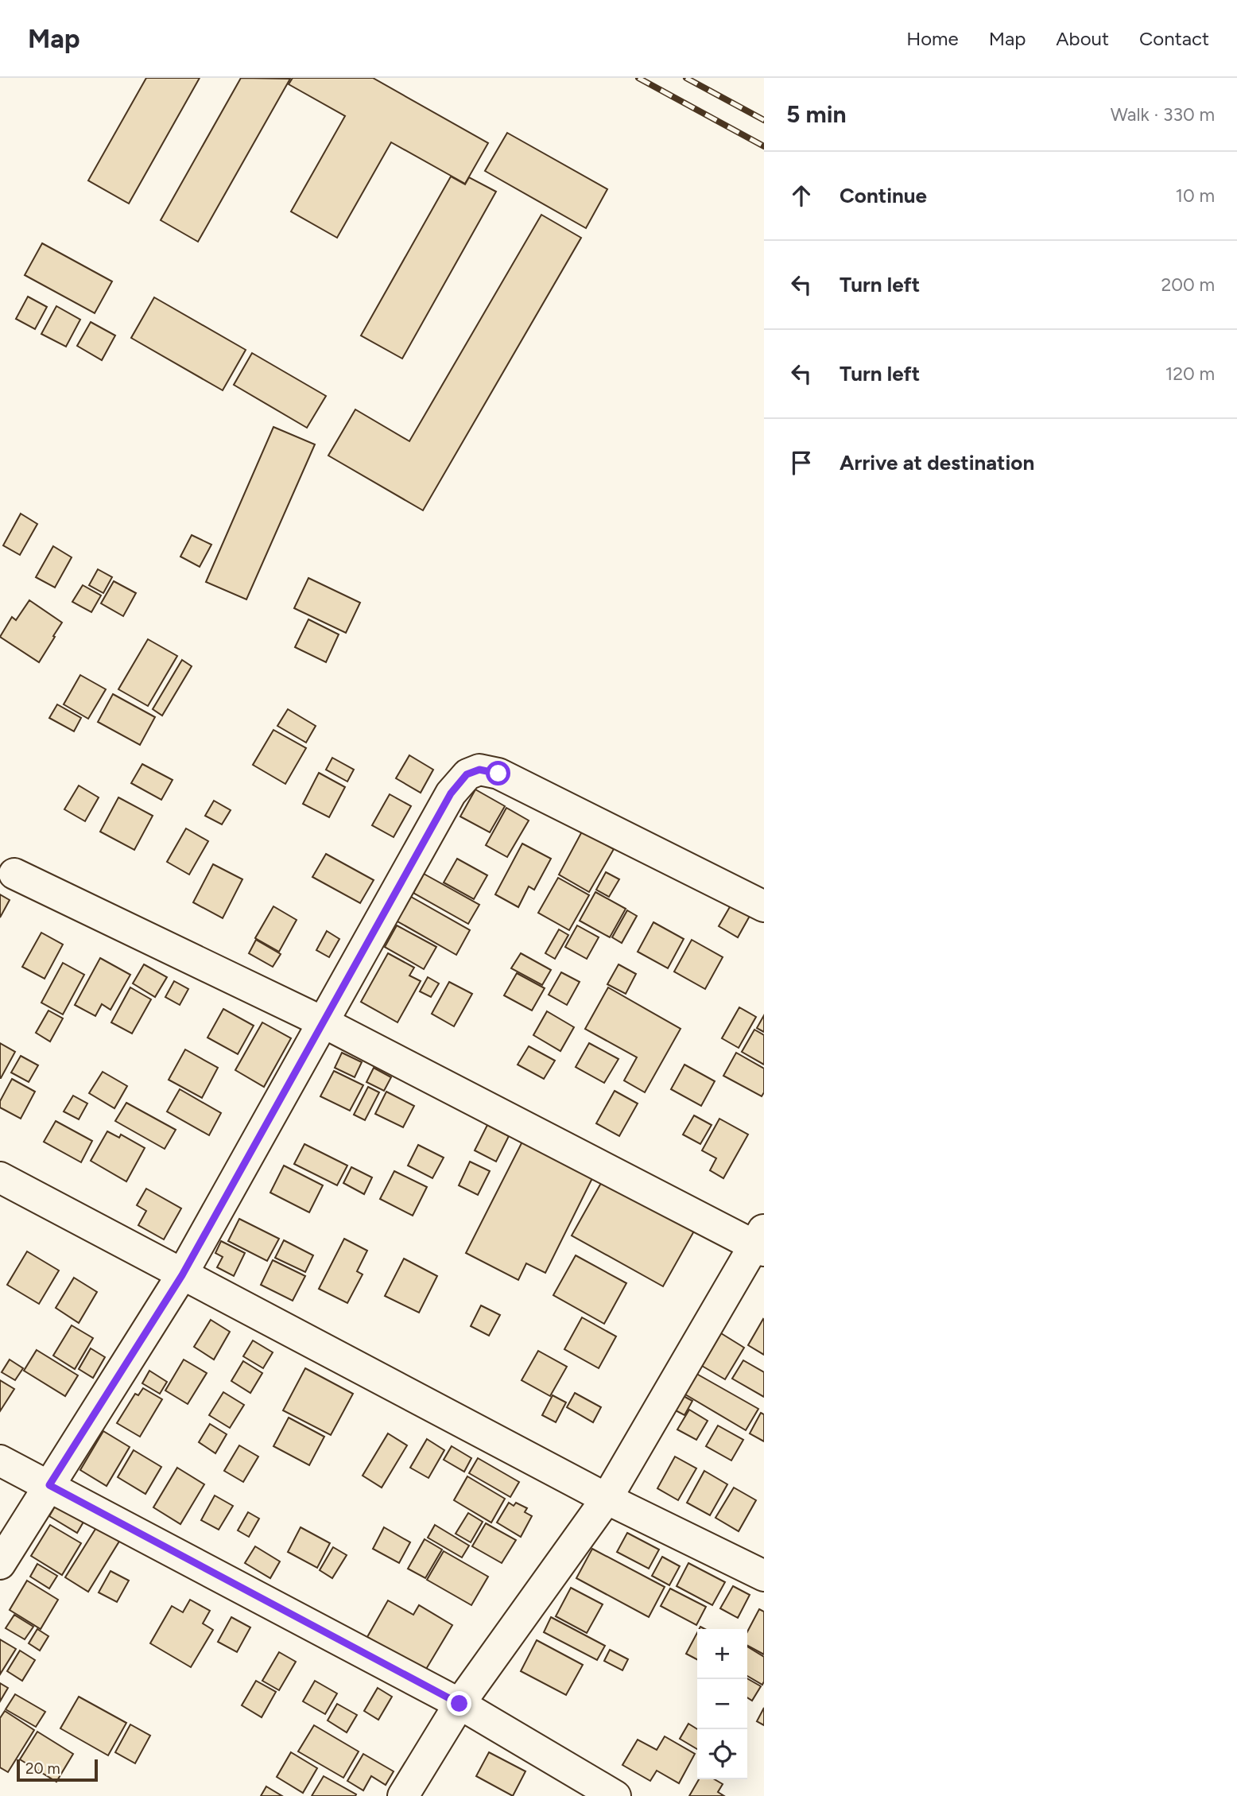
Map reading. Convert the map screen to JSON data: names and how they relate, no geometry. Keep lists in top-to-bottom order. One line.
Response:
{"scale_bar":"20 m","page":{"header":"Map","nav":["Home","Map","About","Contact"],"heading":["5 min","Walk · 330 m"],"list":[["Continue","10 m"],["Turn left","200 m"],["Turn left","120 m"],"Arrive at destination"],"map_buttons":["+","−"],"scale":"20 m"}}
